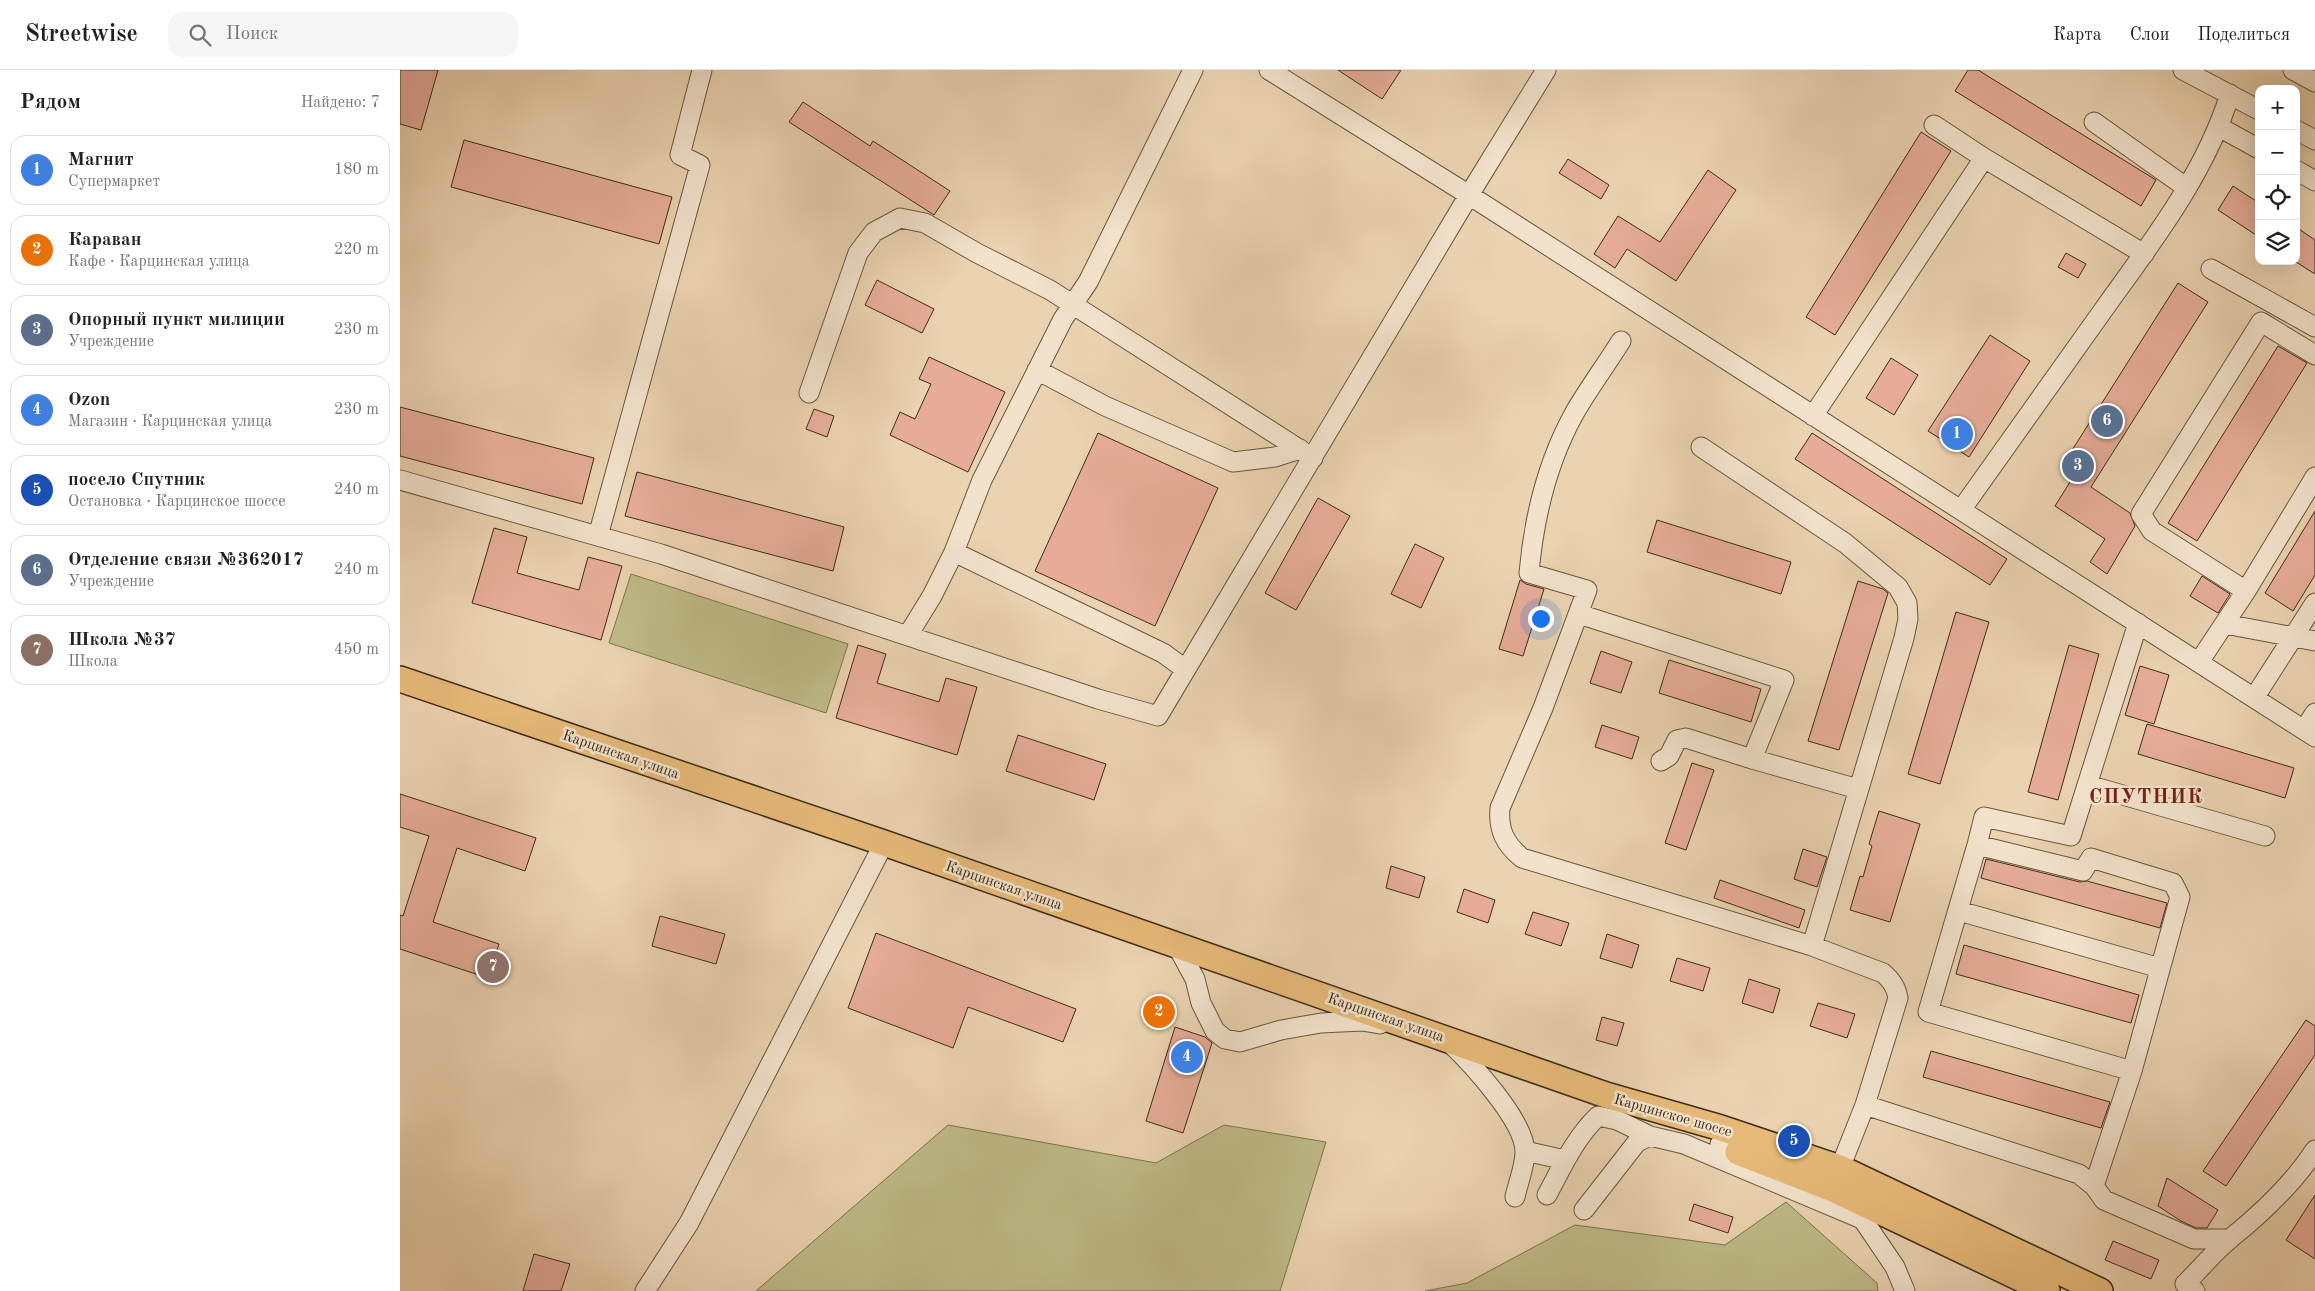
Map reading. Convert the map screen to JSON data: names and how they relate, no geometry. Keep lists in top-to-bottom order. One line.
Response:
{"streets":{"main road":["Карцинская улица","Карцинское шоссе"]},"crossings":[["Карцинская улица","Карцинское шоссе"]],"districts":["СПУТНИК"],"page":{"header":"Streetwise","search":"Поиск","nav":["Карта","Слои","Поделиться"],"heading":["Рядом","Найдено: 7"],"map_buttons":["+","−"],"list":[{"mark":"1","name":"Магнит","note":"Супермаркет","value":"180 m"},{"mark":"2","name":"Караван","note":"Кафе · Карцинская улица","value":"220 m"},{"mark":"3","name":"Опорный пункт милиции","note":"Учреждение","value":"230 m"},{"mark":"4","name":"Ozon","note":"Магазин · Карцинская улица","value":"230 m"},{"mark":"5","name":"посело Спутник","note":"Остановка · Карцинское шоссе","value":"240 m"},{"mark":"6","name":"Отделение связи №362017","note":"Учреждение","value":"240 m"},{"mark":"7","name":"Школа №37","note":"Школа","value":"450 m"}],"pins":["6","1","3","7","2","4","5"]}}
